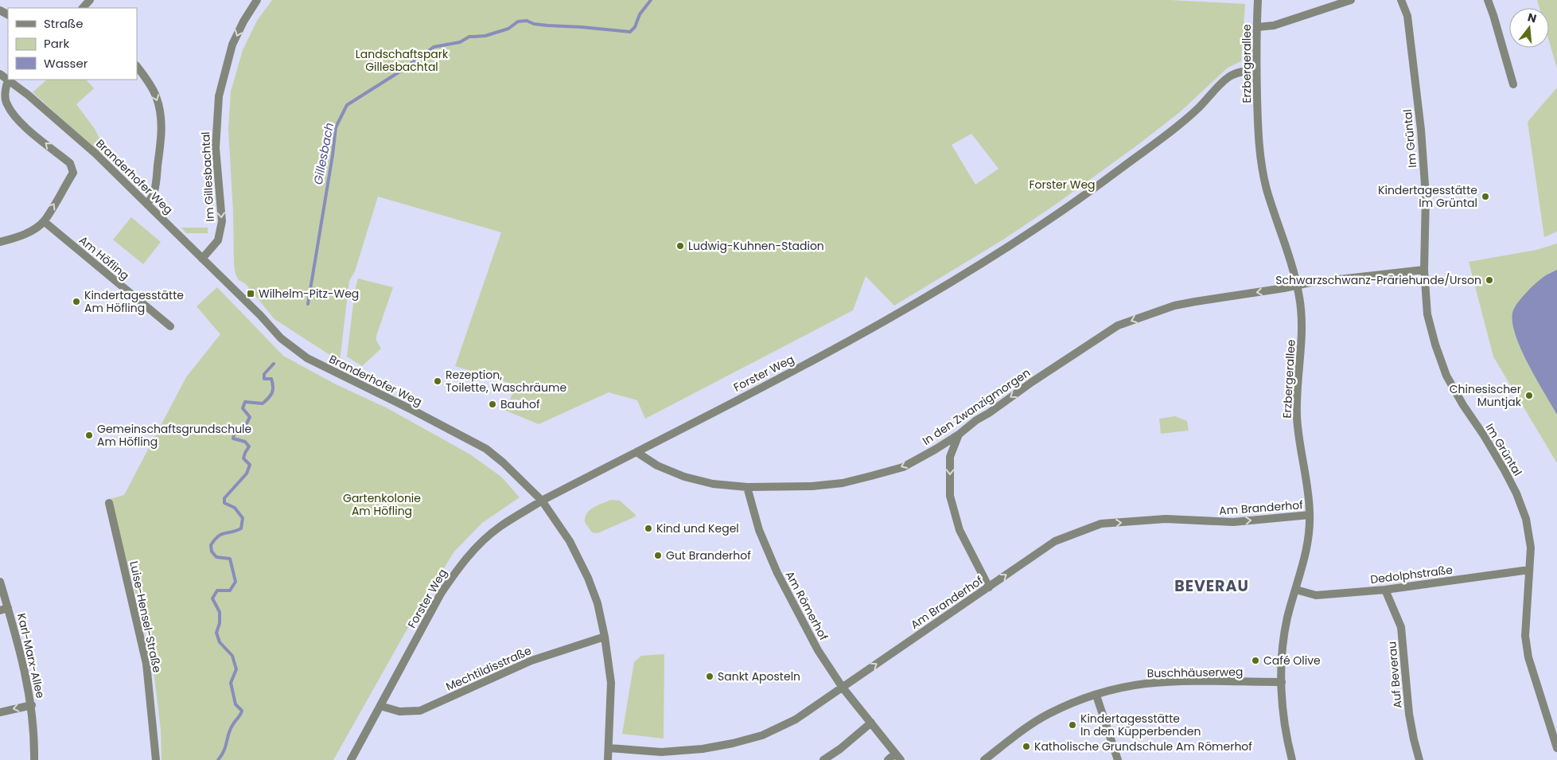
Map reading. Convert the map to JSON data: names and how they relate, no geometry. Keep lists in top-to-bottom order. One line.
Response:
{"streets":{"street":["Erzbergerallee","Im Grüntal","Branderhofer Weg","Im Gillesbachtal","Am Höfling","Forster Weg","In den Zwanzigmorgen","Am Branderhof","Dedolphstraße","Am Römerhof","Luise-Hensel-Straße","Karl-Marx-Allee","Mechtildisstraße","Buschhäuserweg","Auf Beverau"]},"crossings":[["Erzbergerallee","Forster Weg"],["Erzbergerallee","In den Zwanzigmorgen"],["Erzbergerallee","Am Branderhof"],["Erzbergerallee","Dedolphstraße"],["Erzbergerallee","Buschhäuserweg"],["Im Grüntal","In den Zwanzigmorgen"],["Im Grüntal","Dedolphstraße"],["Branderhofer Weg","Im Gillesbachtal"],["Branderhofer Weg","Forster Weg"],["Branderhofer Weg","Am Branderhof"],["Branderhofer Weg","Mechtildisstraße"],["Forster Weg","In den Zwanzigmorgen"],["Forster Weg","Mechtildisstraße"],["In den Zwanzigmorgen","Am Römerhof"],["Am Branderhof","Am Römerhof"],["Dedolphstraße","Auf Beverau"]],"one_way":["In den Zwanzigmorgen","Am Branderhof"],"districts":["BEVERAU"],"water":["Gillesbach"],"parks":["Landschaftspark Gillesbachtal","Forster Weg","Gartenkolonie Am Höfling"],"places":{"other":["Kindertagesstätte Im Grüntal","Ludwig-Kuhnen-Stadion","Schwarzschwanz-Präriehunde/Urson","Kindertagesstätte Am Höfling","Rezeption, Toilette, Waschräume","Chinesischer Muntjak","Bauhof","Gemeinschaftsgrundschule Am Höfling","Kind und Kegel","Gut Branderhof","Café Olive","Sankt Aposteln","Kindertagesstätte In den Küpperbenden","Katholische Grundschule Am Römerhof"],"transit":["Wilhelm-Pitz-Weg"]},"legend":["Straße","Park","Wasser"],"north":"top"}
